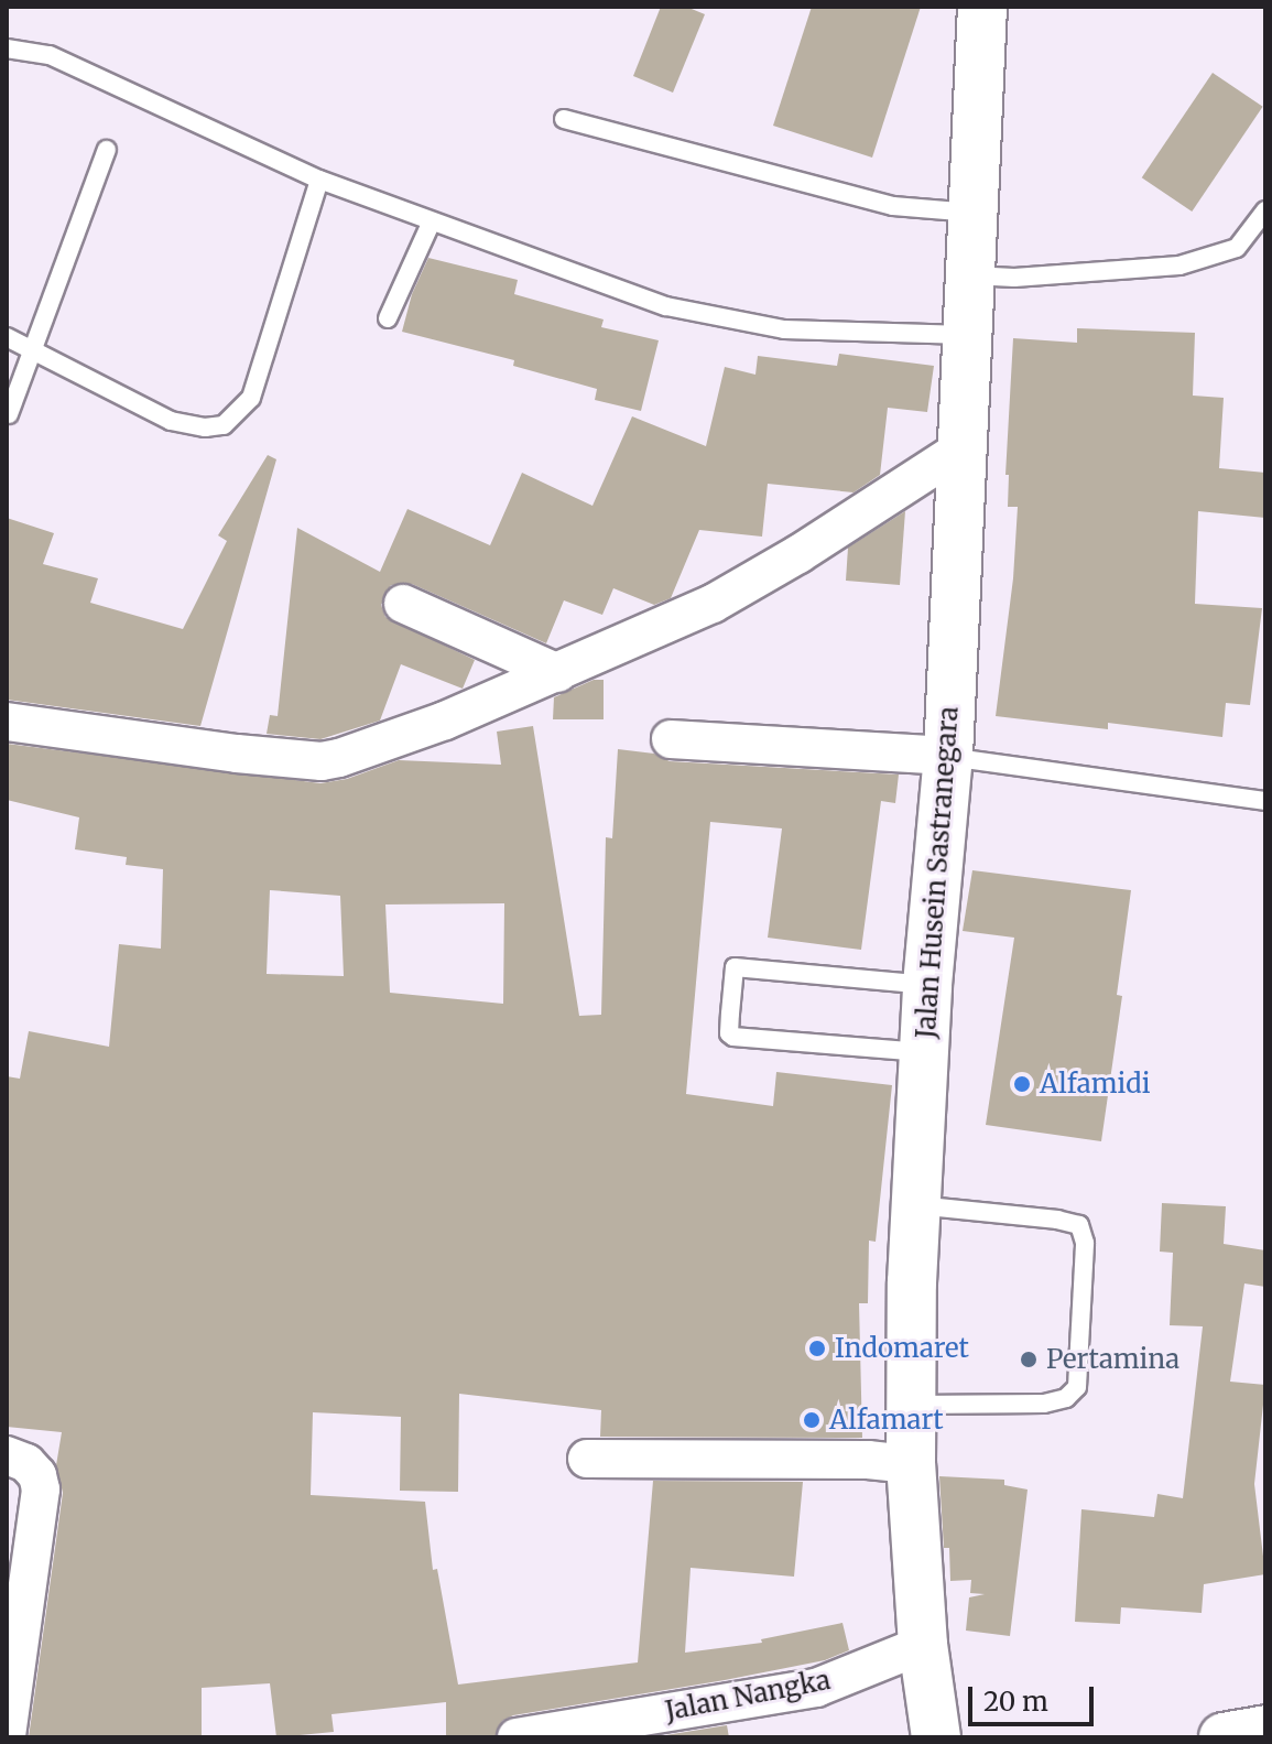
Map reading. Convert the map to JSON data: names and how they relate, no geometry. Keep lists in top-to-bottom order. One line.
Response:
{"streets":{"main road":["Jalan Husein Sastranegara"],"street":["Jalan Nangka"]},"crossings":[["Jalan Husein Sastranegara","Jalan Nangka"]],"places":["Alfamidi","Indomaret","Pertamina","Alfamart"],"scale_bar":"20 m"}
